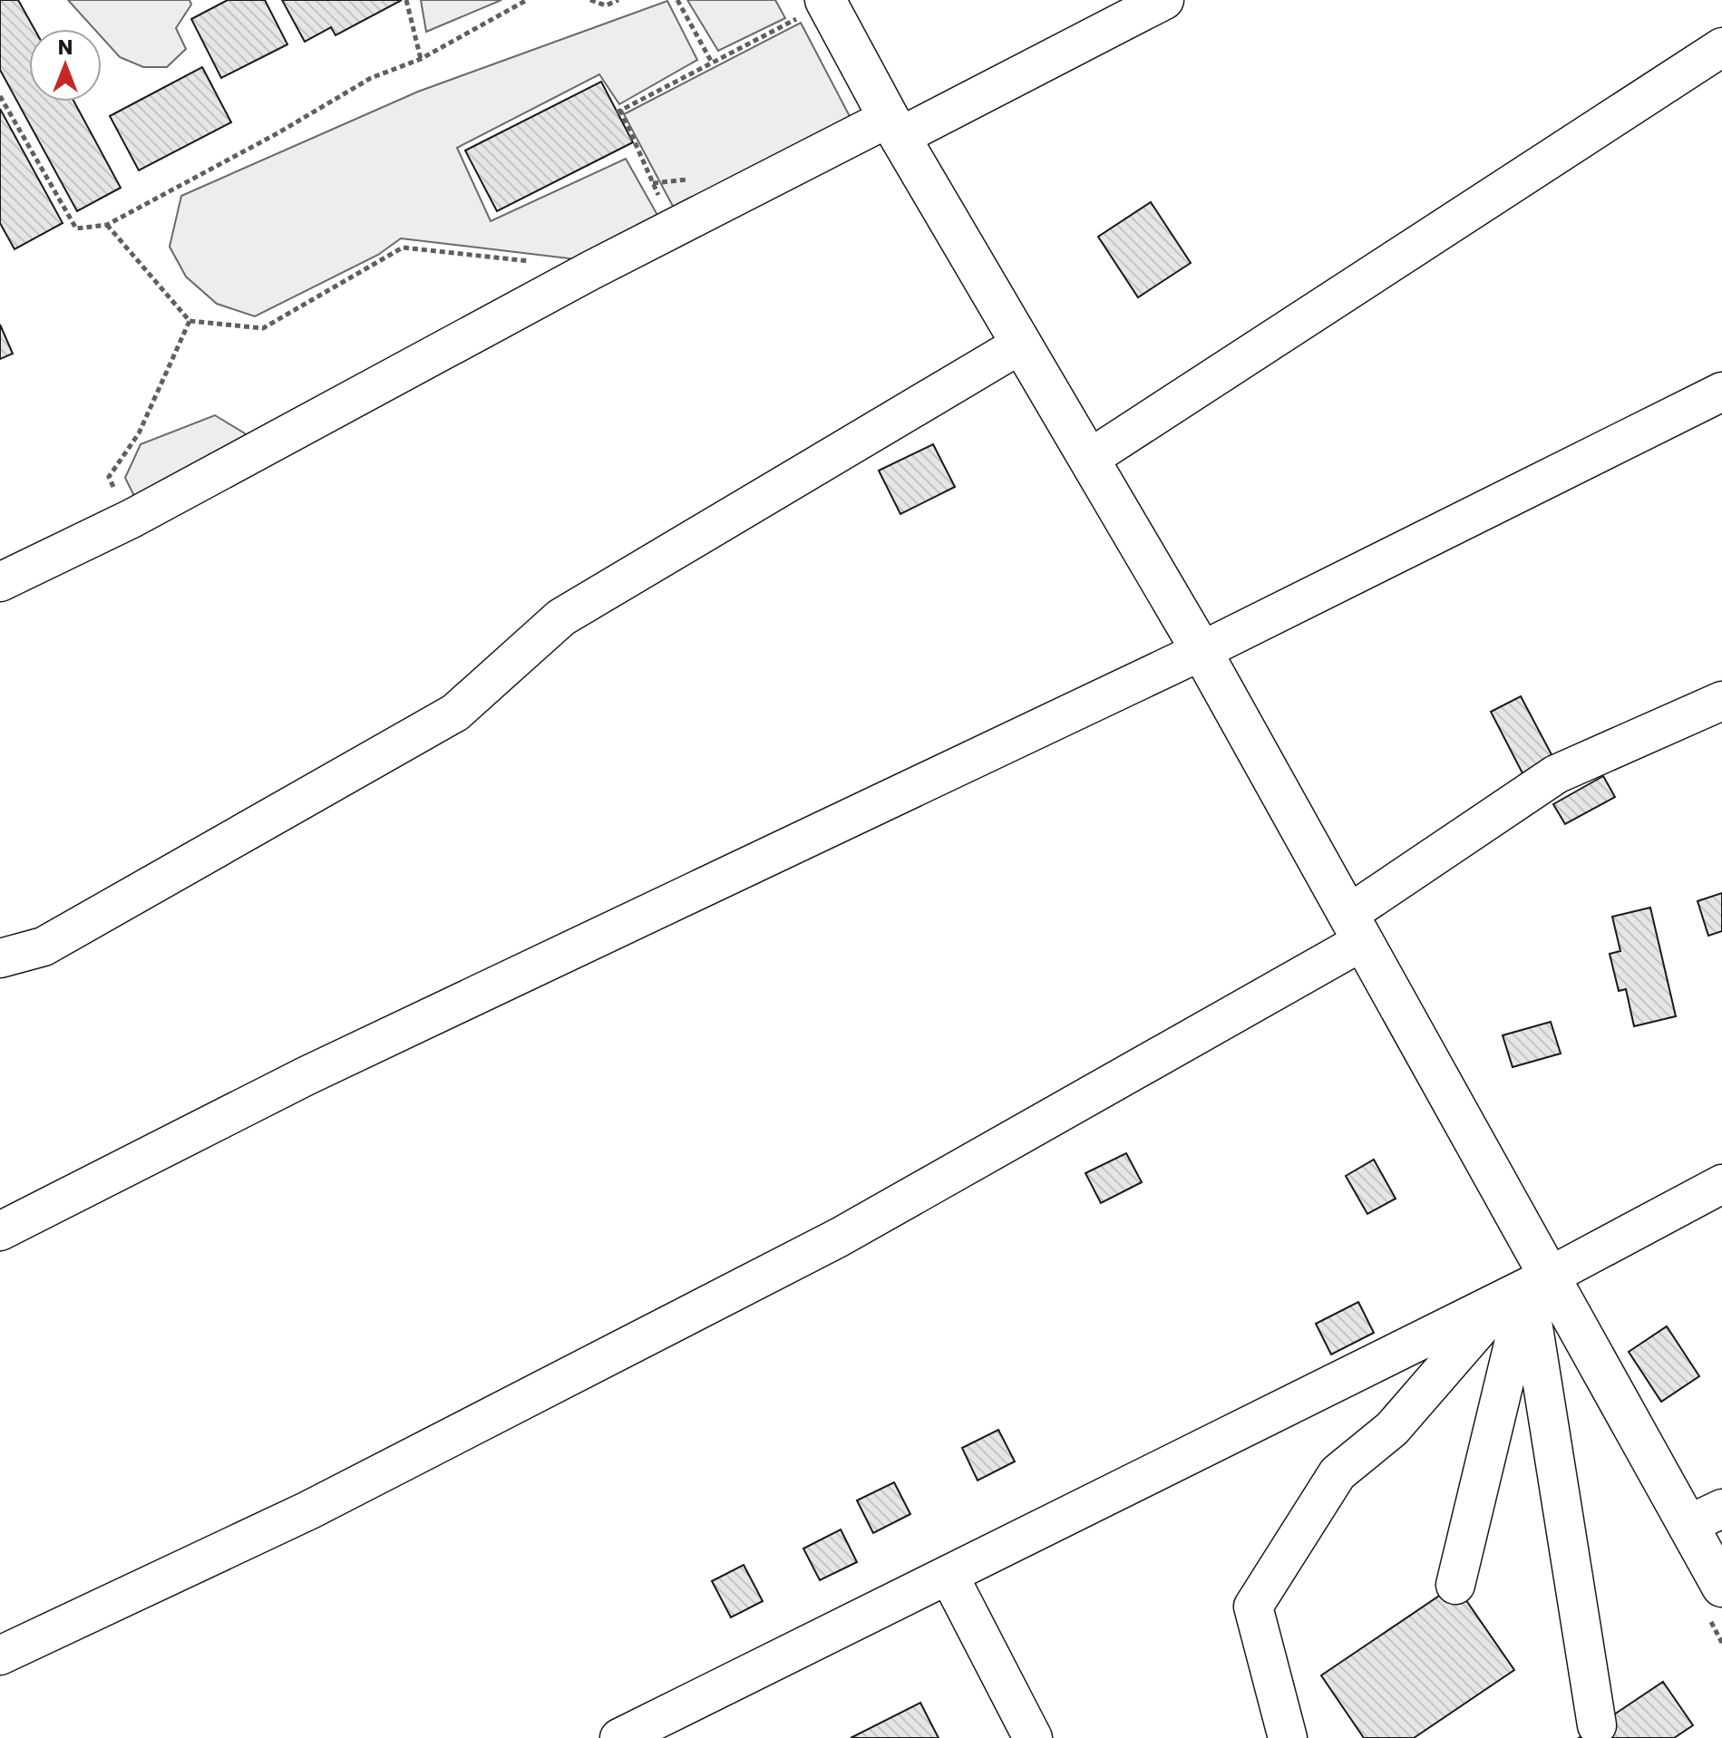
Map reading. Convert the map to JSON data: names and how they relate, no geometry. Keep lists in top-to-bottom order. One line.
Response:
{"north":"top"}
